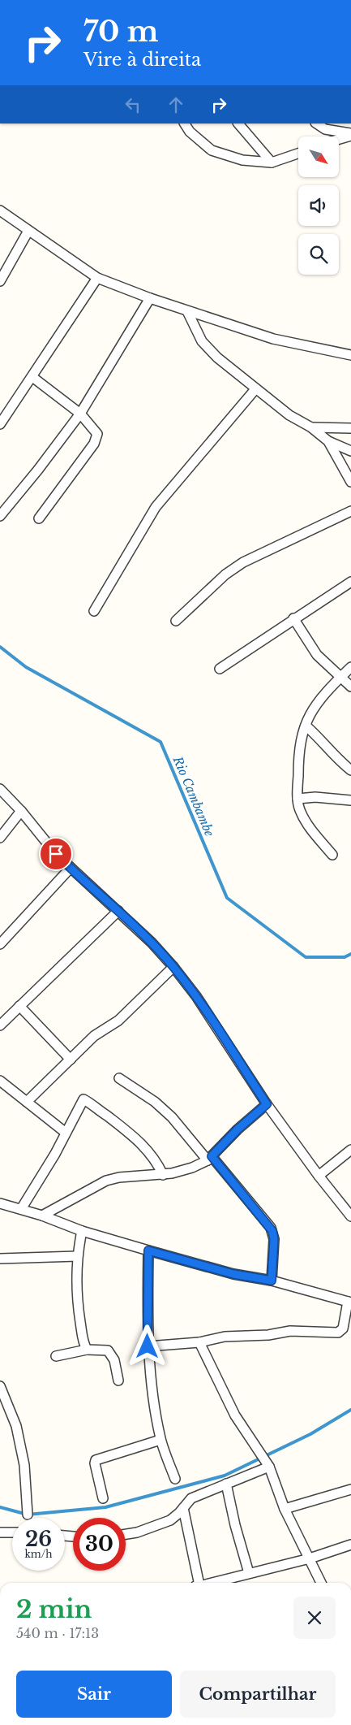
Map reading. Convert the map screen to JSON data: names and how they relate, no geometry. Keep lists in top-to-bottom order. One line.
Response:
{"water":["Rio Cambambe"],"north":"bottom right","page":{"turn":["70 m","Vire à direita"],"speed":"26 km/h","limit":"30","heading":["2 min","540 m · 17:13"],"buttons":["Sair","Compartilhar"]}}
